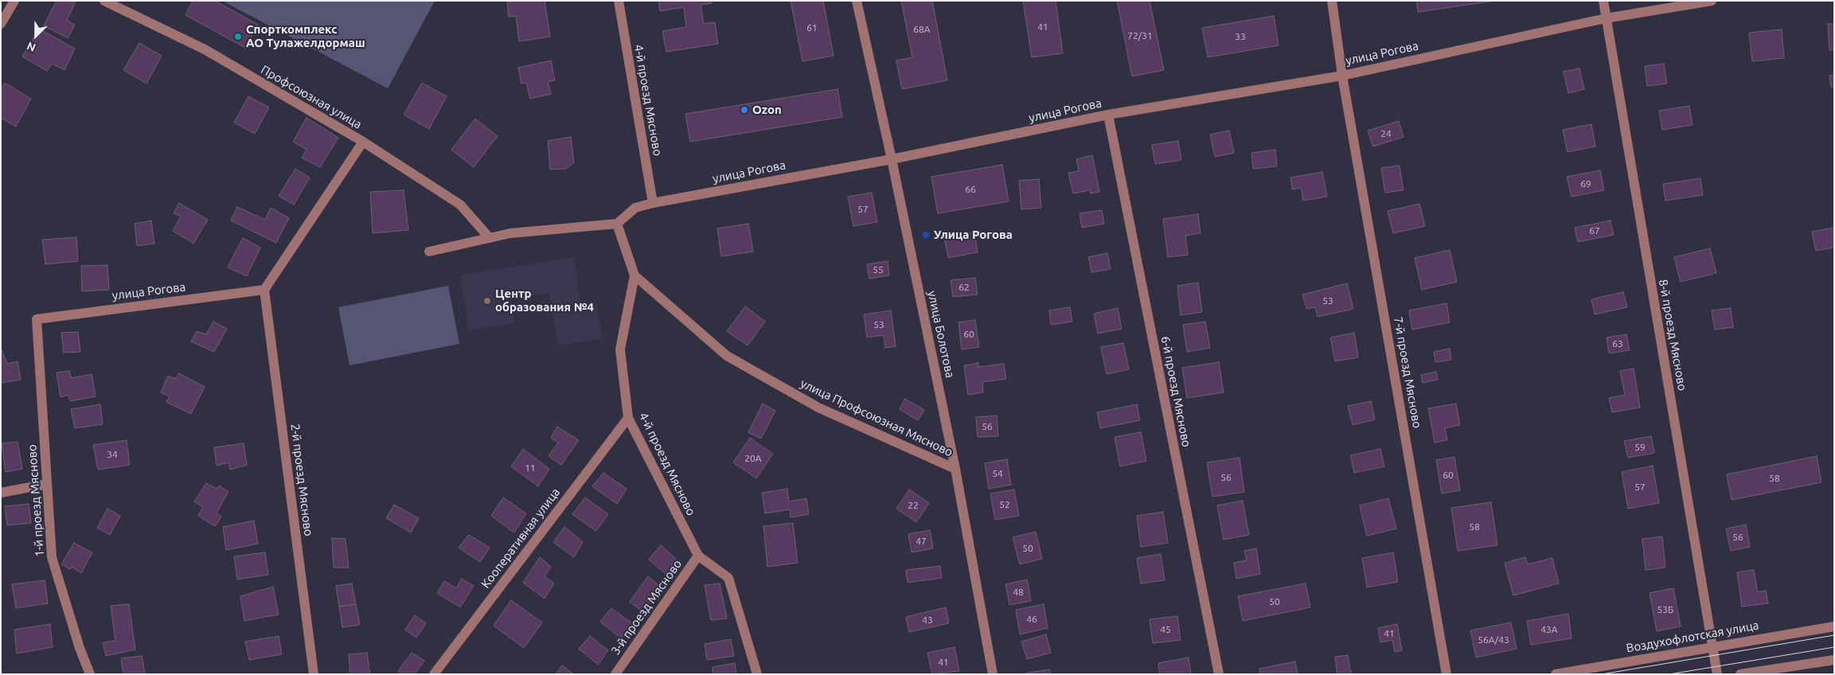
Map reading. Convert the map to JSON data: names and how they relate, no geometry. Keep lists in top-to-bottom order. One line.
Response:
{"streets":{"street":["улица Рогова","Профсоюзная улица","4-й проезд Мясново","улица Болотова","8-й проезд Мясново","7-й проезд Мясново","6-й проезд Мясново","улица Профсоюзная Мясново","2-й проезд Мясново","1-й проезд Мясново","Кооперативная улица","3-й проезд Мясново","Воздухофлотская улица"]},"crossings":[["улица Рогова","4-й проезд Мясново"],["улица Рогова","улица Болотова"],["улица Рогова","8-й проезд Мясново"],["улица Рогова","7-й проезд Мясново"],["улица Рогова","6-й проезд Мясново"],["улица Рогова","2-й проезд Мясново"],["улица Рогова","1-й проезд Мясново"],["4-й проезд Мясново","улица Профсоюзная Мясново"],["4-й проезд Мясново","Кооперативная улица"],["4-й проезд Мясново","3-й проезд Мясново"],["улица Болотова","улица Профсоюзная Мясново"],["8-й проезд Мясново","Воздухофлотская улица"]],"places":["Спорткомплекс АО Тулажелдормаш","Ozon","Улица Рогова","Центр образования №4"],"house_numbers":["41","61","68А","72/31","33","24","69","66","57","67","55","62","53","53","60","63","56","59","34","20А","11","54","60","56","58","57","52","22","58","56","47","50","48","50","53Б","46","43","45","43А","41","56А/43","41"],"north":"bottom left"}
